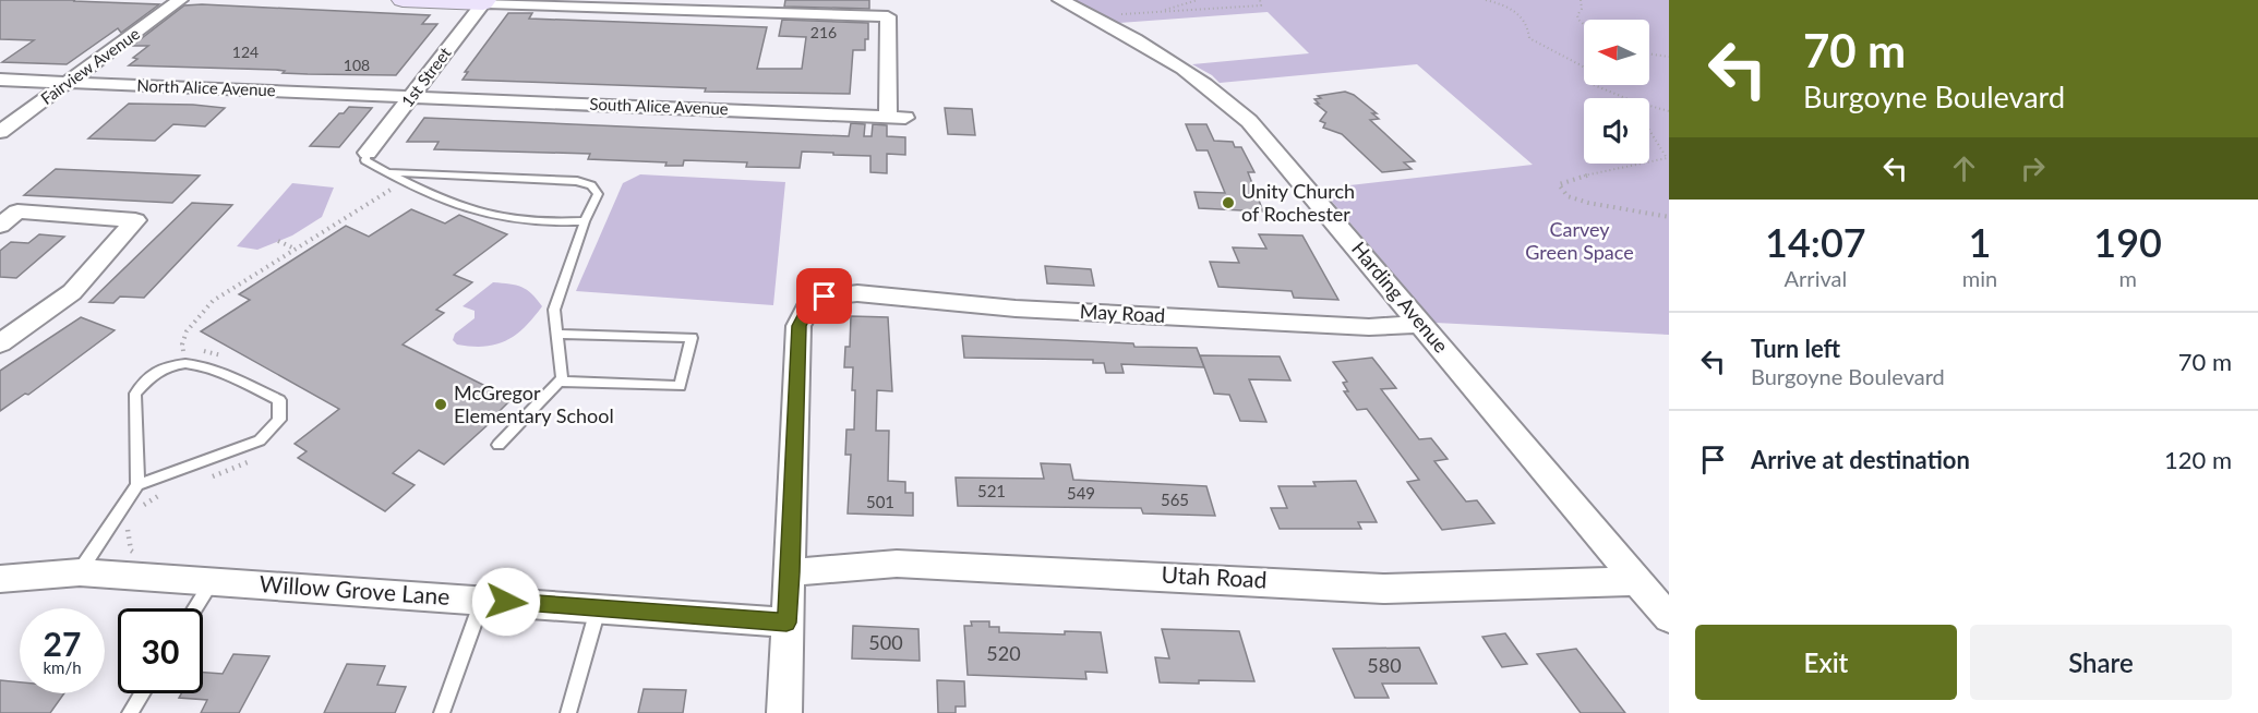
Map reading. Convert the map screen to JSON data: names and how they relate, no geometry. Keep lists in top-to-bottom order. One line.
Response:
{"streets":{"street":["Fairview Avenue","1st Street","North Alice Avenue","South Alice Avenue","Harding Avenue","May Road","Utah Road","Willow Grove Lane"]},"crossings":[["Fairview Avenue","North Alice Avenue"],["1st Street","North Alice Avenue"],["1st Street","South Alice Avenue"],["North Alice Avenue","South Alice Avenue"],["Harding Avenue","May Road"],["Harding Avenue","Utah Road"],["May Road","Utah Road"]],"parks":["Carvey Green Space"],"places":["Unity Church of Rochester","McGregor Elementary School"],"house_numbers":["216","124","108","521","549","565","501","500","520","580"],"north":"left","page":{"turn":["70 m","Burgoyne Boulevard"],"eta":["14:07","Arrival","1","min","190","m"],"list":[{"name":"Turn left","note":"Burgoyne Boulevard","value":"70 m"},{"name":"Arrive at destination","value":"120 m"}],"speed":"27 km/h","limit":"30","buttons":["Exit","Share"]}}
